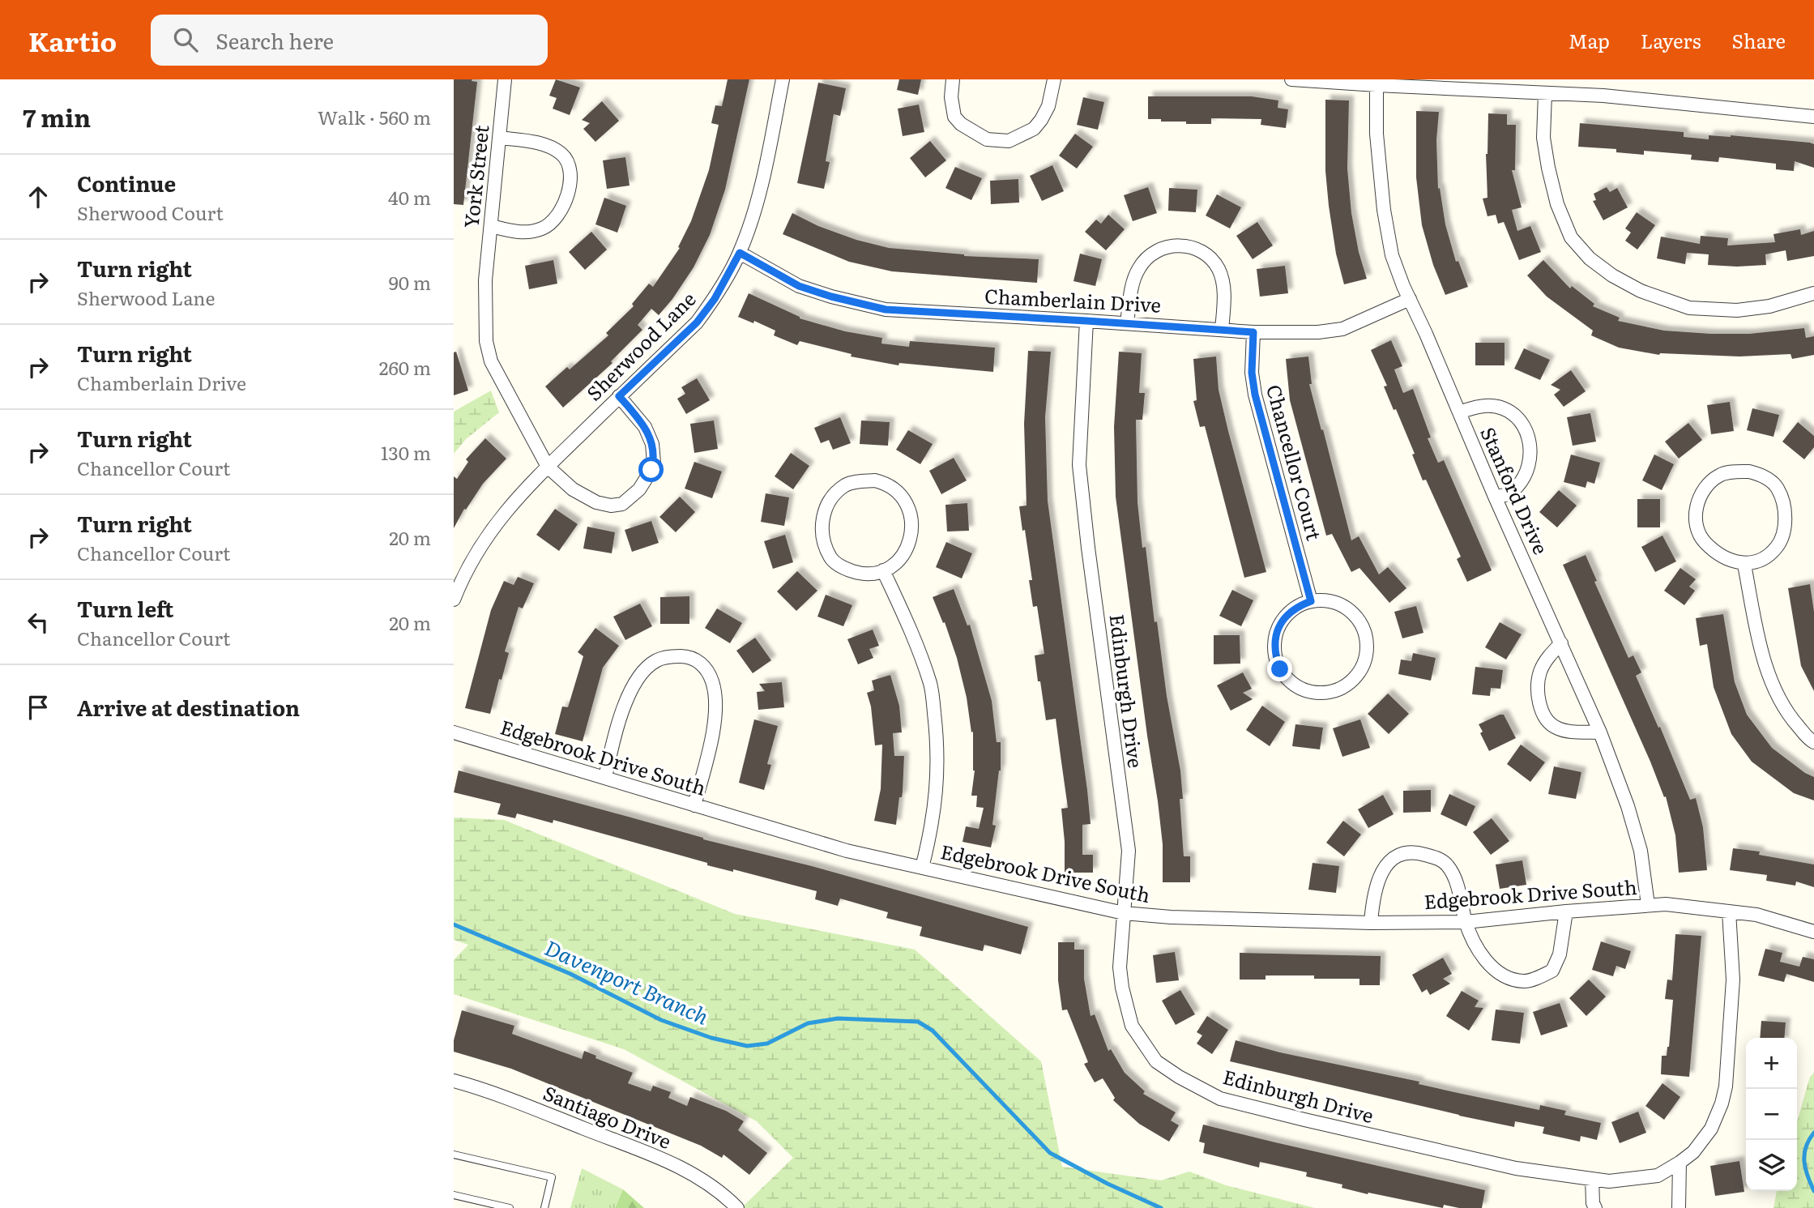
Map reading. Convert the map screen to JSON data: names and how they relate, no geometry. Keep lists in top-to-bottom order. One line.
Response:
{"streets":{"street":["York Street","Chamberlain Drive","Sherwood Lane","Chancellor Court","Stanford Drive","Edinburgh Drive","Edgebrook Drive South","Santiago Drive"]},"crossings":[["York Street","Sherwood Lane"],["Chamberlain Drive","Sherwood Lane"],["Chamberlain Drive","Chancellor Court"],["Chamberlain Drive","Stanford Drive"],["Chamberlain Drive","Edinburgh Drive"],["Stanford Drive","Edgebrook Drive South"],["Edinburgh Drive","Edgebrook Drive South"]],"water":["Davenport Branch"],"page":{"header":"Kartio","search":"Search here","nav":["Map","Layers","Share"],"heading":["7 min","Walk · 560 m"],"list":[["Continue","Sherwood Court","40 m"],["Turn right","Sherwood Lane","90 m"],["Turn right","Chamberlain Drive","260 m"],["Turn right","Chancellor Court","130 m"],["Turn right","Chancellor Court","20 m"],["Turn left","Chancellor Court","20 m"],"Arrive at destination"],"map_buttons":["+","−"]}}
